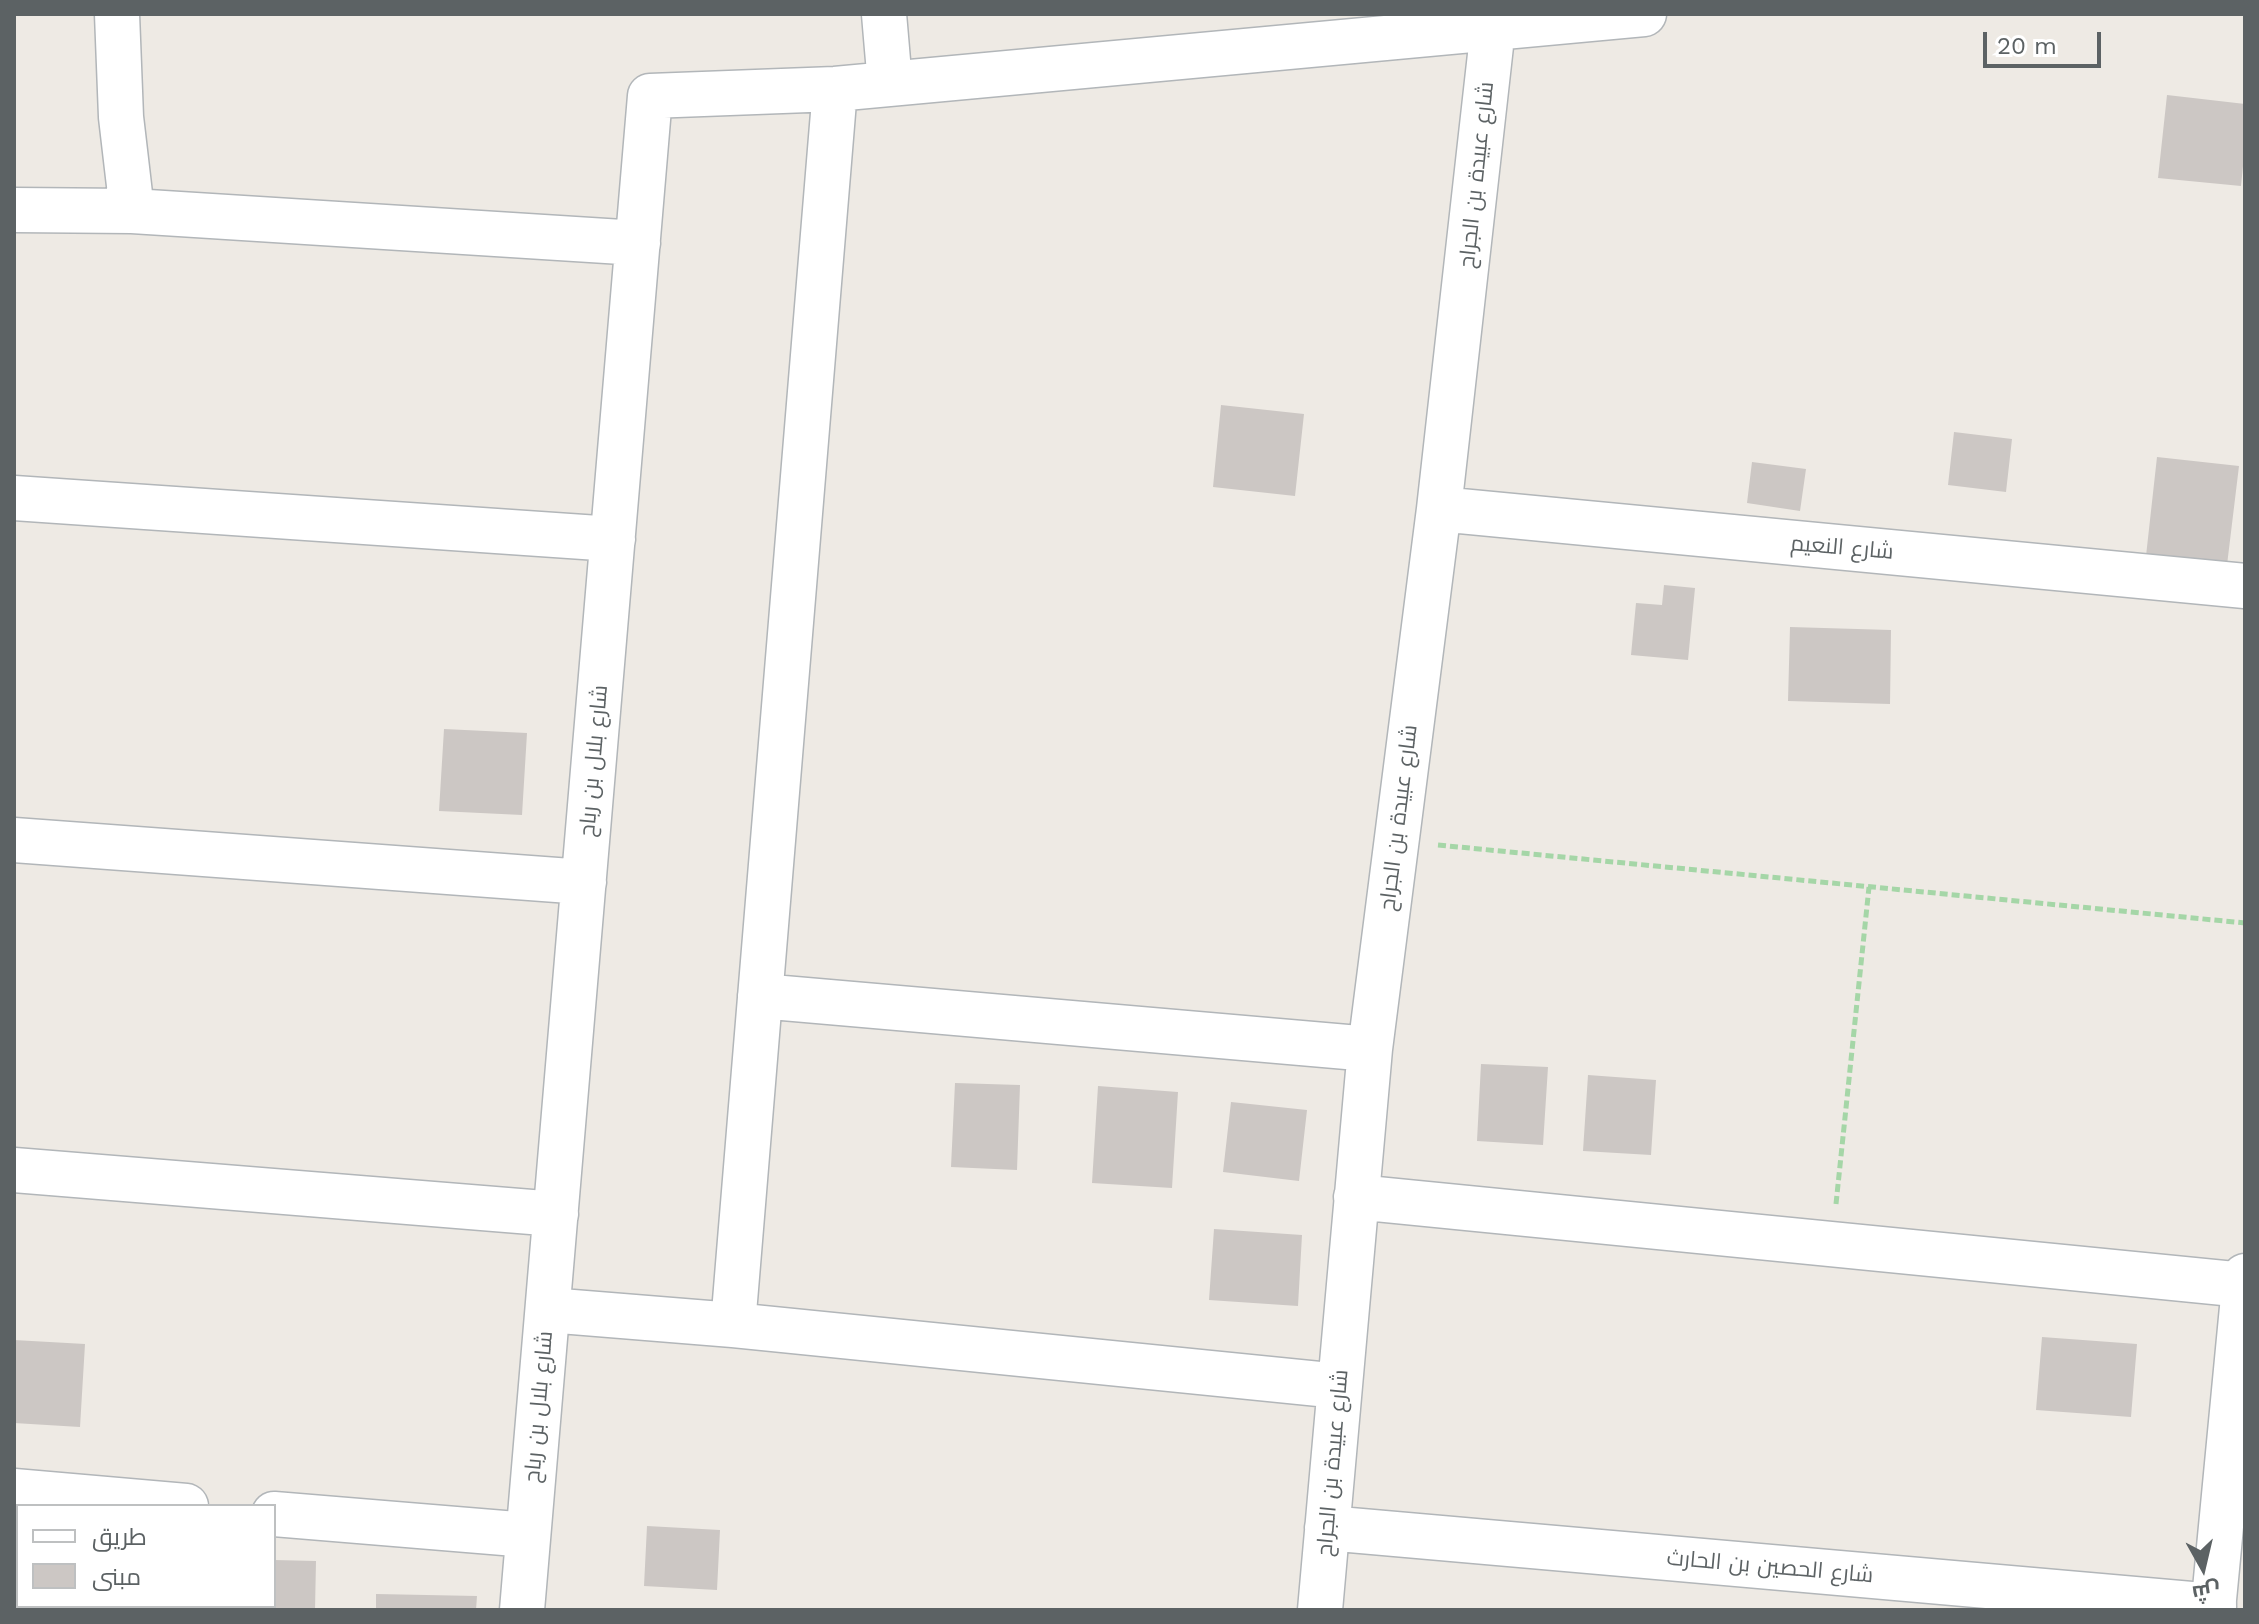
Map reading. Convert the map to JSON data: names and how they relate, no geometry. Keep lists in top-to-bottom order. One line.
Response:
{"streets":{"street":["شارع عبيدة بن الجراح","شارع النعيم","شارع بلال بن رباح","شارع الحصين بن الحارث"]},"crossings":[["شارع عبيدة بن الجراح","شارع النعيم"],["شارع عبيدة بن الجراح","شارع الحصين بن الحارث"]],"legend":["طريق","مبنى"],"scale_bar":"20 m","north":"bottom"}
